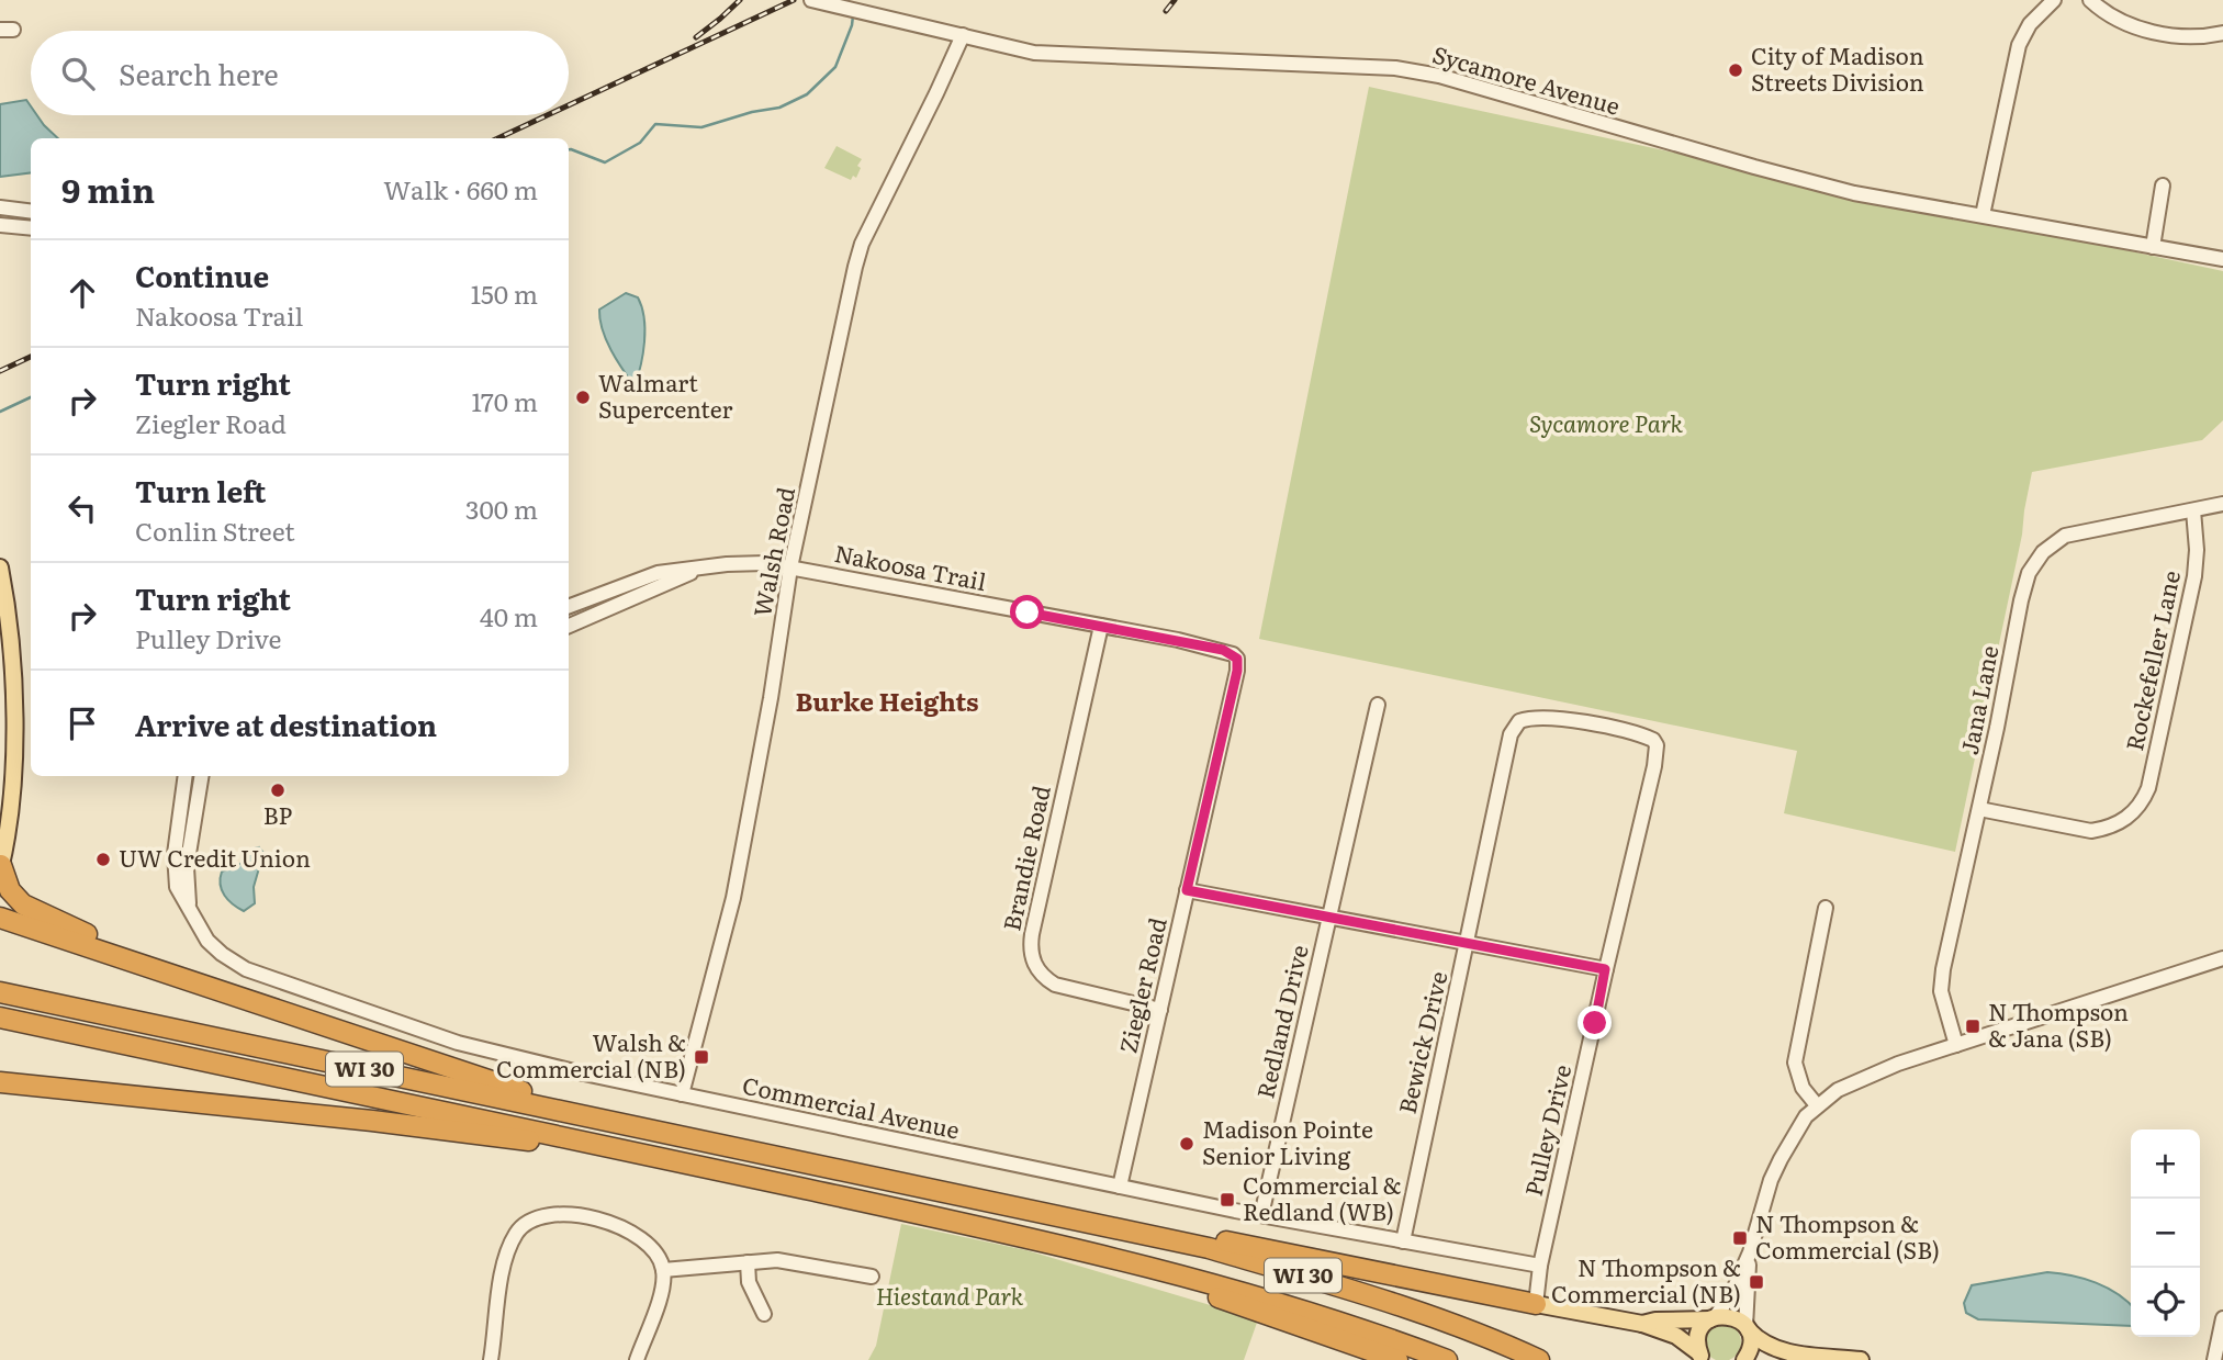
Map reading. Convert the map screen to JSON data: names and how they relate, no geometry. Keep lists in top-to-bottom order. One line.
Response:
{"streets":{"highway":["WI 30"],"street":["Sycamore Avenue","Walsh Road","Nakoosa Trail","Rockefeller Lane","Jana Lane","Brandie Road","Ziegler Road","Redland Drive","Bewick Drive","Commercial Avenue","Pulley Drive"]},"crossings":[["Sycamore Avenue","Walsh Road"],["Walsh Road","Nakoosa Trail"],["Walsh Road","Commercial Avenue"],["Nakoosa Trail","Brandie Road"],["Nakoosa Trail","Ziegler Road"],["Rockefeller Lane","Jana Lane"],["Brandie Road","Ziegler Road"],["Ziegler Road","Commercial Avenue"],["Redland Drive","Commercial Avenue"],["Bewick Drive","Commercial Avenue"],["Bewick Drive","Pulley Drive"],["Commercial Avenue","Pulley Drive"]],"districts":["Burke Heights"],"parks":["Sycamore Park","Hiestand Park"],"places":{"other":["City of Madison Streets Division","Walmart Supercenter","BP","UW Credit Union","Madison Pointe Senior Living"],"transit":["N Thompson & Jana (SB)","Walsh & Commercial (NB)","Commercial & Redland (WB)","N Thompson & Commercial (SB)","N Thompson & Commercial (NB)"]},"page":{"search":"Search here","heading":["9 min","Walk · 660 m"],"list":[["Continue","Nakoosa Trail","150 m"],["Turn right","Ziegler Road","170 m"],["Turn left","Conlin Street","300 m"],["Turn right","Pulley Drive","40 m"],"Arrive at destination"],"map_buttons":["+","−"]}}
